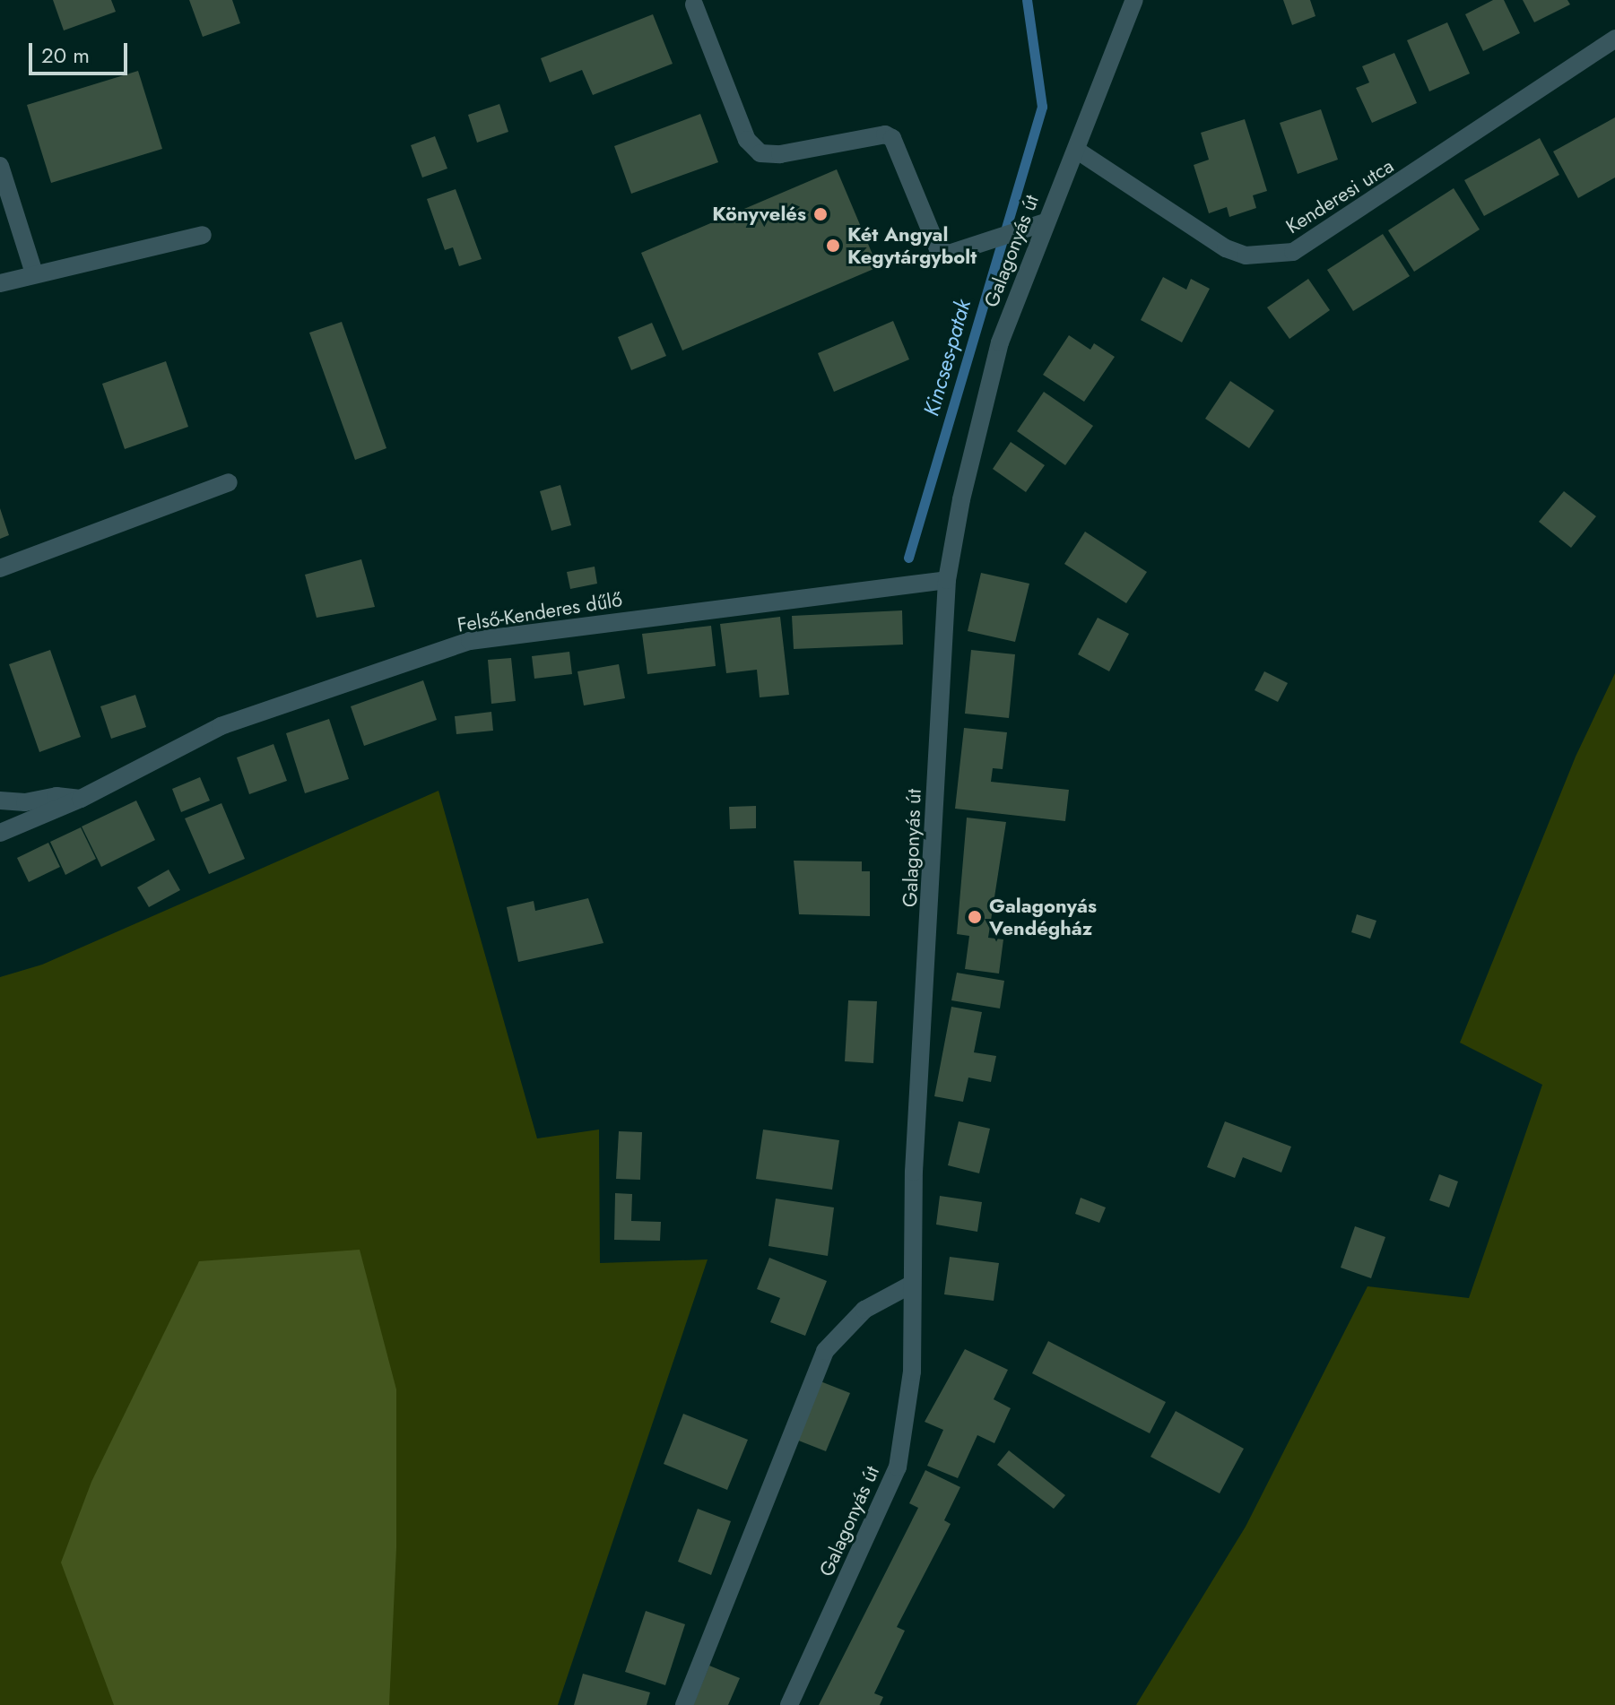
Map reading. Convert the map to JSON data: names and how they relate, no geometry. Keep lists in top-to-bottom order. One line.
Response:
{"streets":{"street":["Kenderesi utca","Galagonyás út","Felső-Kenderes dűlő"]},"crossings":[["Kenderesi utca","Galagonyás út"],["Galagonyás út","Felső-Kenderes dűlő"]],"water":["Kincses-patak"],"places":["Könyvelés","Két Angyal Kegytárgybolt","Galagonyás Vendégház"],"scale_bar":"20 m"}
